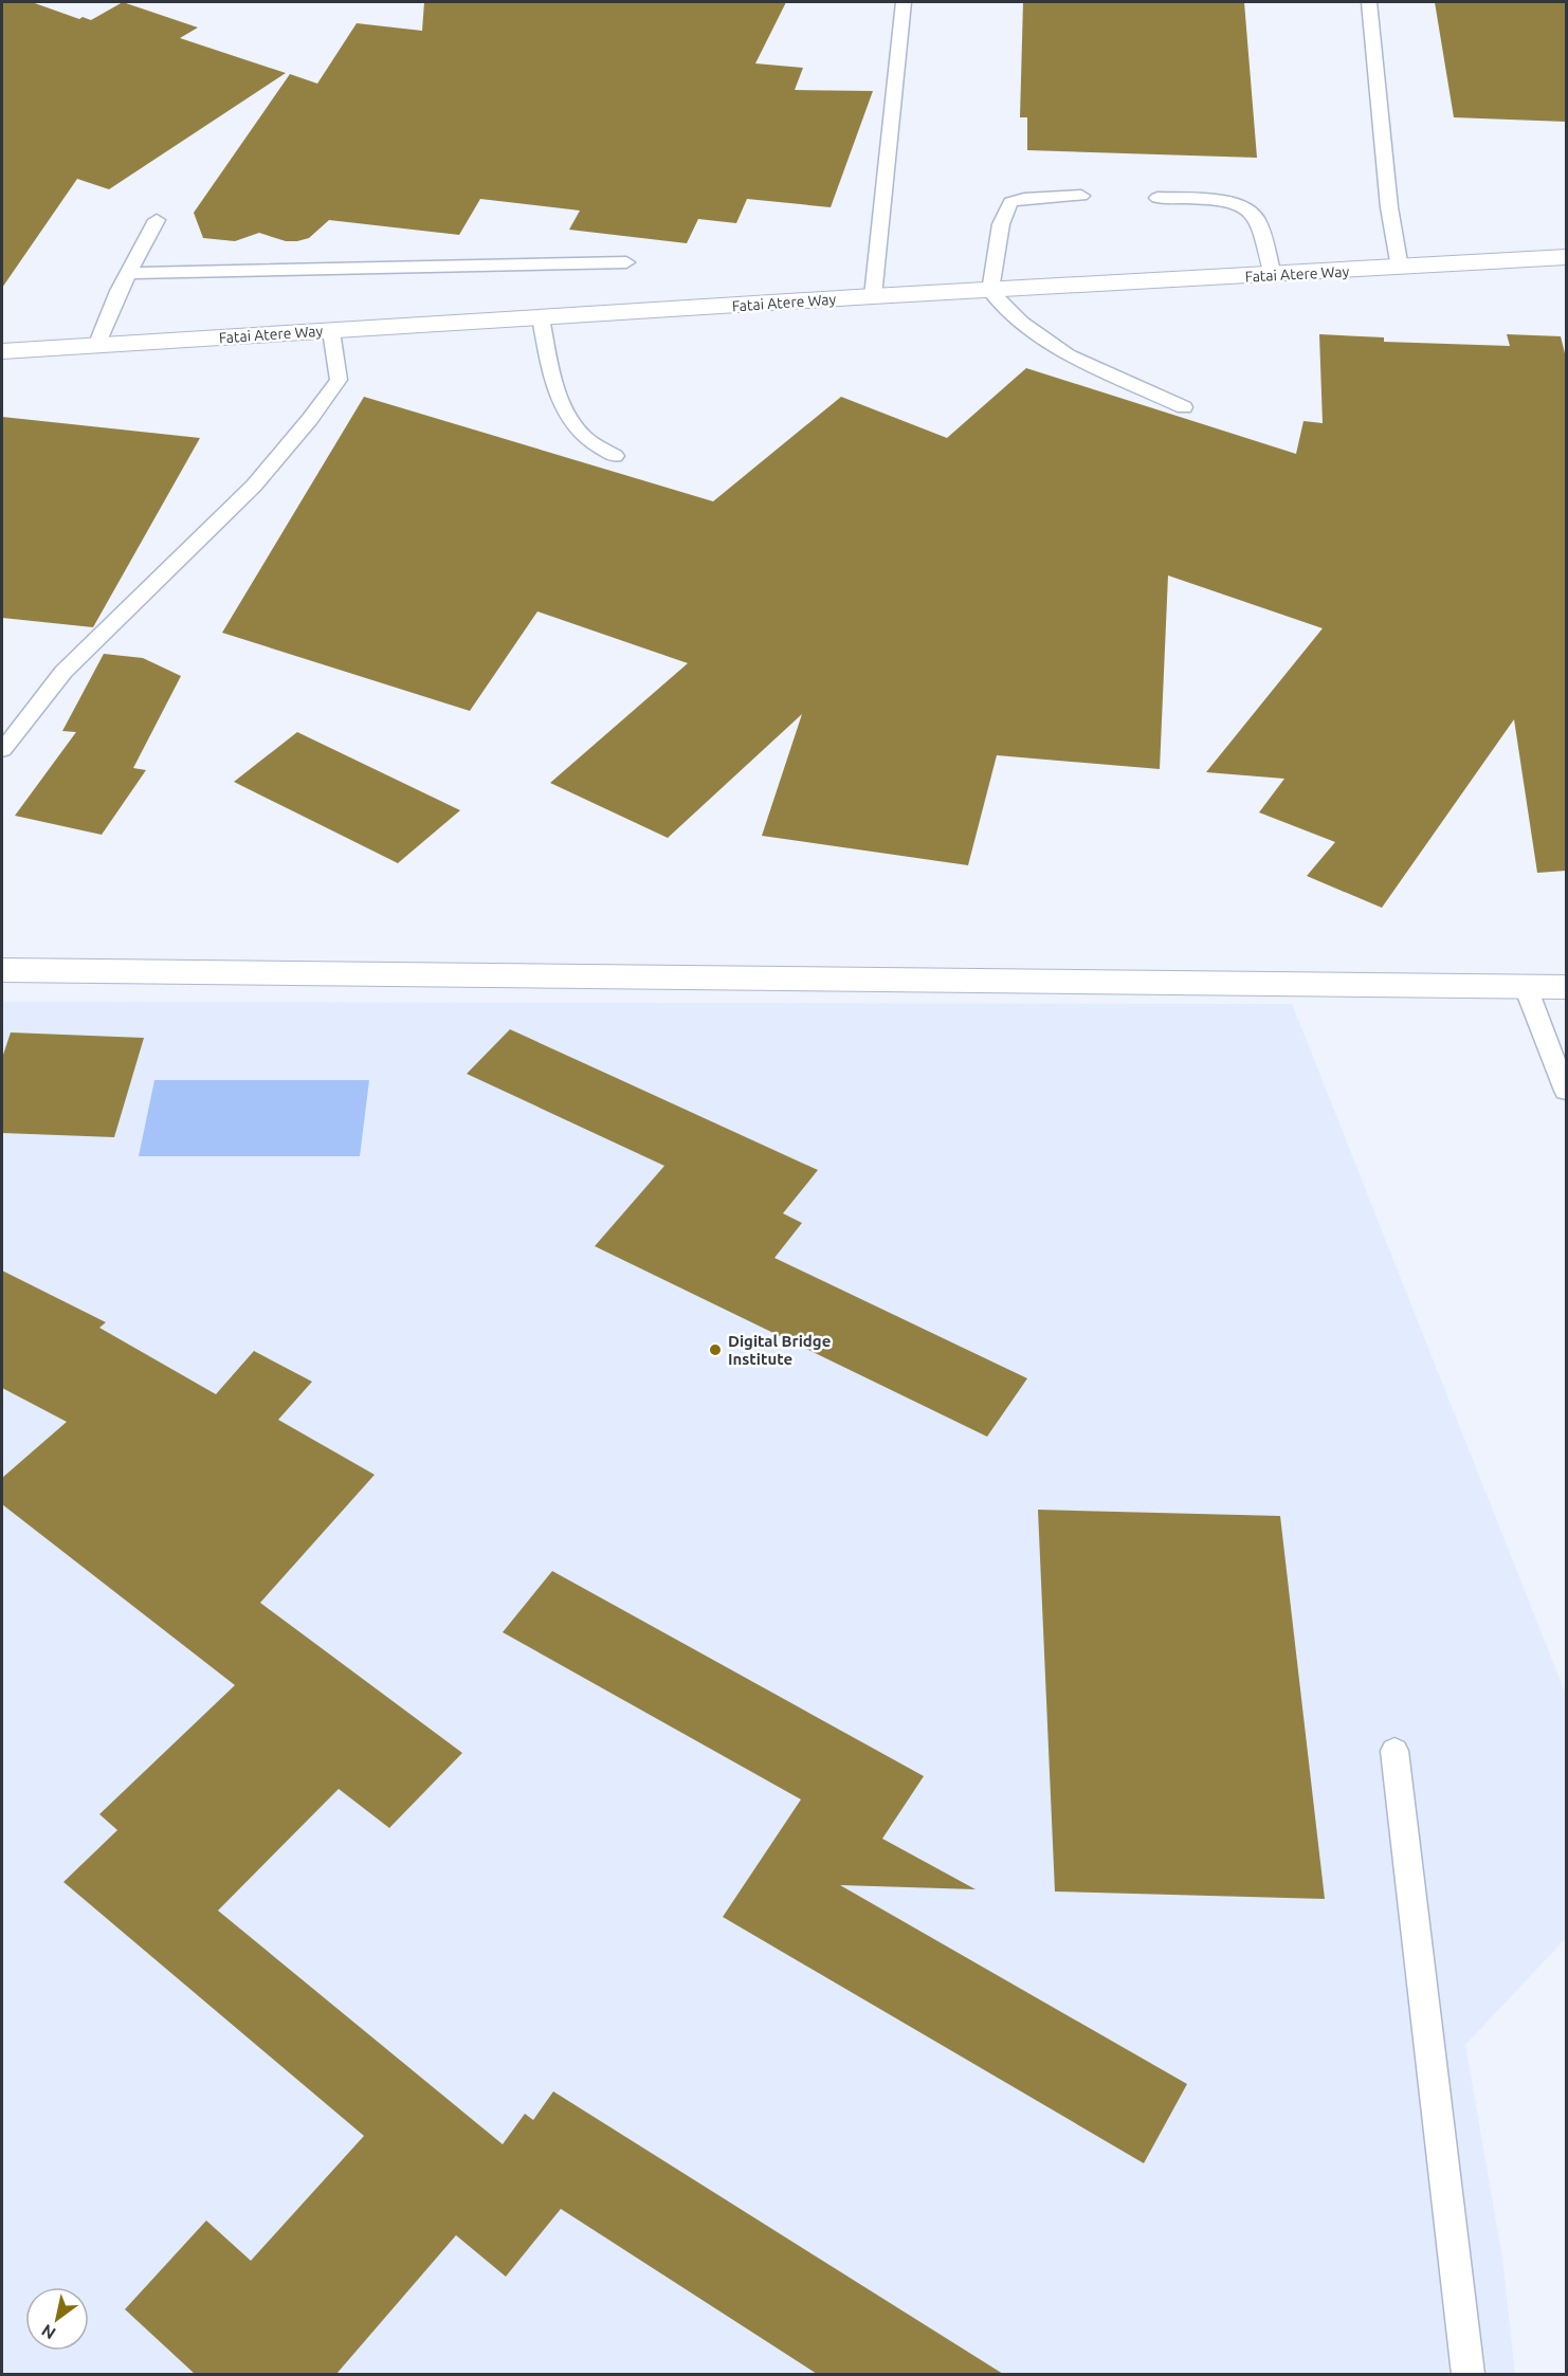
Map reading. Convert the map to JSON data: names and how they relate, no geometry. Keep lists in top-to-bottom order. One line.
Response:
{"streets":{"street":["Fatai Atere Way"]},"places":["Digital Bridge Institute"],"north":"bottom left"}
